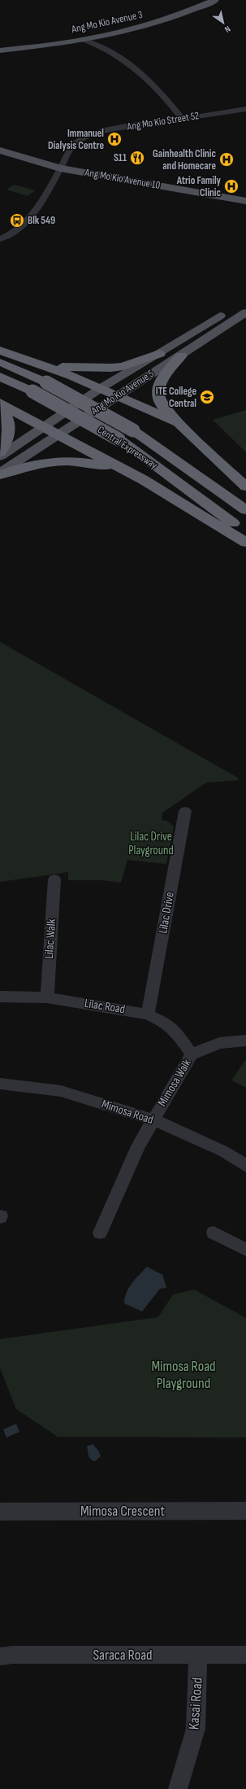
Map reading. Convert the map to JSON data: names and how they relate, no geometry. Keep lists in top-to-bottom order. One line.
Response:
{"streets":{"highway":["Central Expressway"],"main road":["Ang Mo Kio Avenue 3","Ang Mo Kio Avenue 10","Ang Mo Kio Avenue 5"],"street":["Ang Mo Kio Street 52","Lilac Drive","Lilac Walk","Lilac Road","Mimosa Walk","Mimosa Road","Mimosa Crescent","Saraca Road","Kasai Road"]},"crossings":[["Ang Mo Kio Street 52","Ang Mo Kio Avenue 10"],["Lilac Drive","Lilac Road"],["Lilac Walk","Lilac Road"],["Lilac Road","Mimosa Walk"],["Mimosa Walk","Mimosa Road"],["Saraca Road","Kasai Road"]],"parks":["Lilac Drive Playground","Mimosa Road Playground"],"places":{"hospital":["Immanuel Dialysis Centre","Gainhealth Clinic and Homecare","Atrio Family Clinic"],"restaurant":["S11"],"bus stop":["Blk 549"],"school or university":["ITE College Central"]},"north":"bottom right"}
